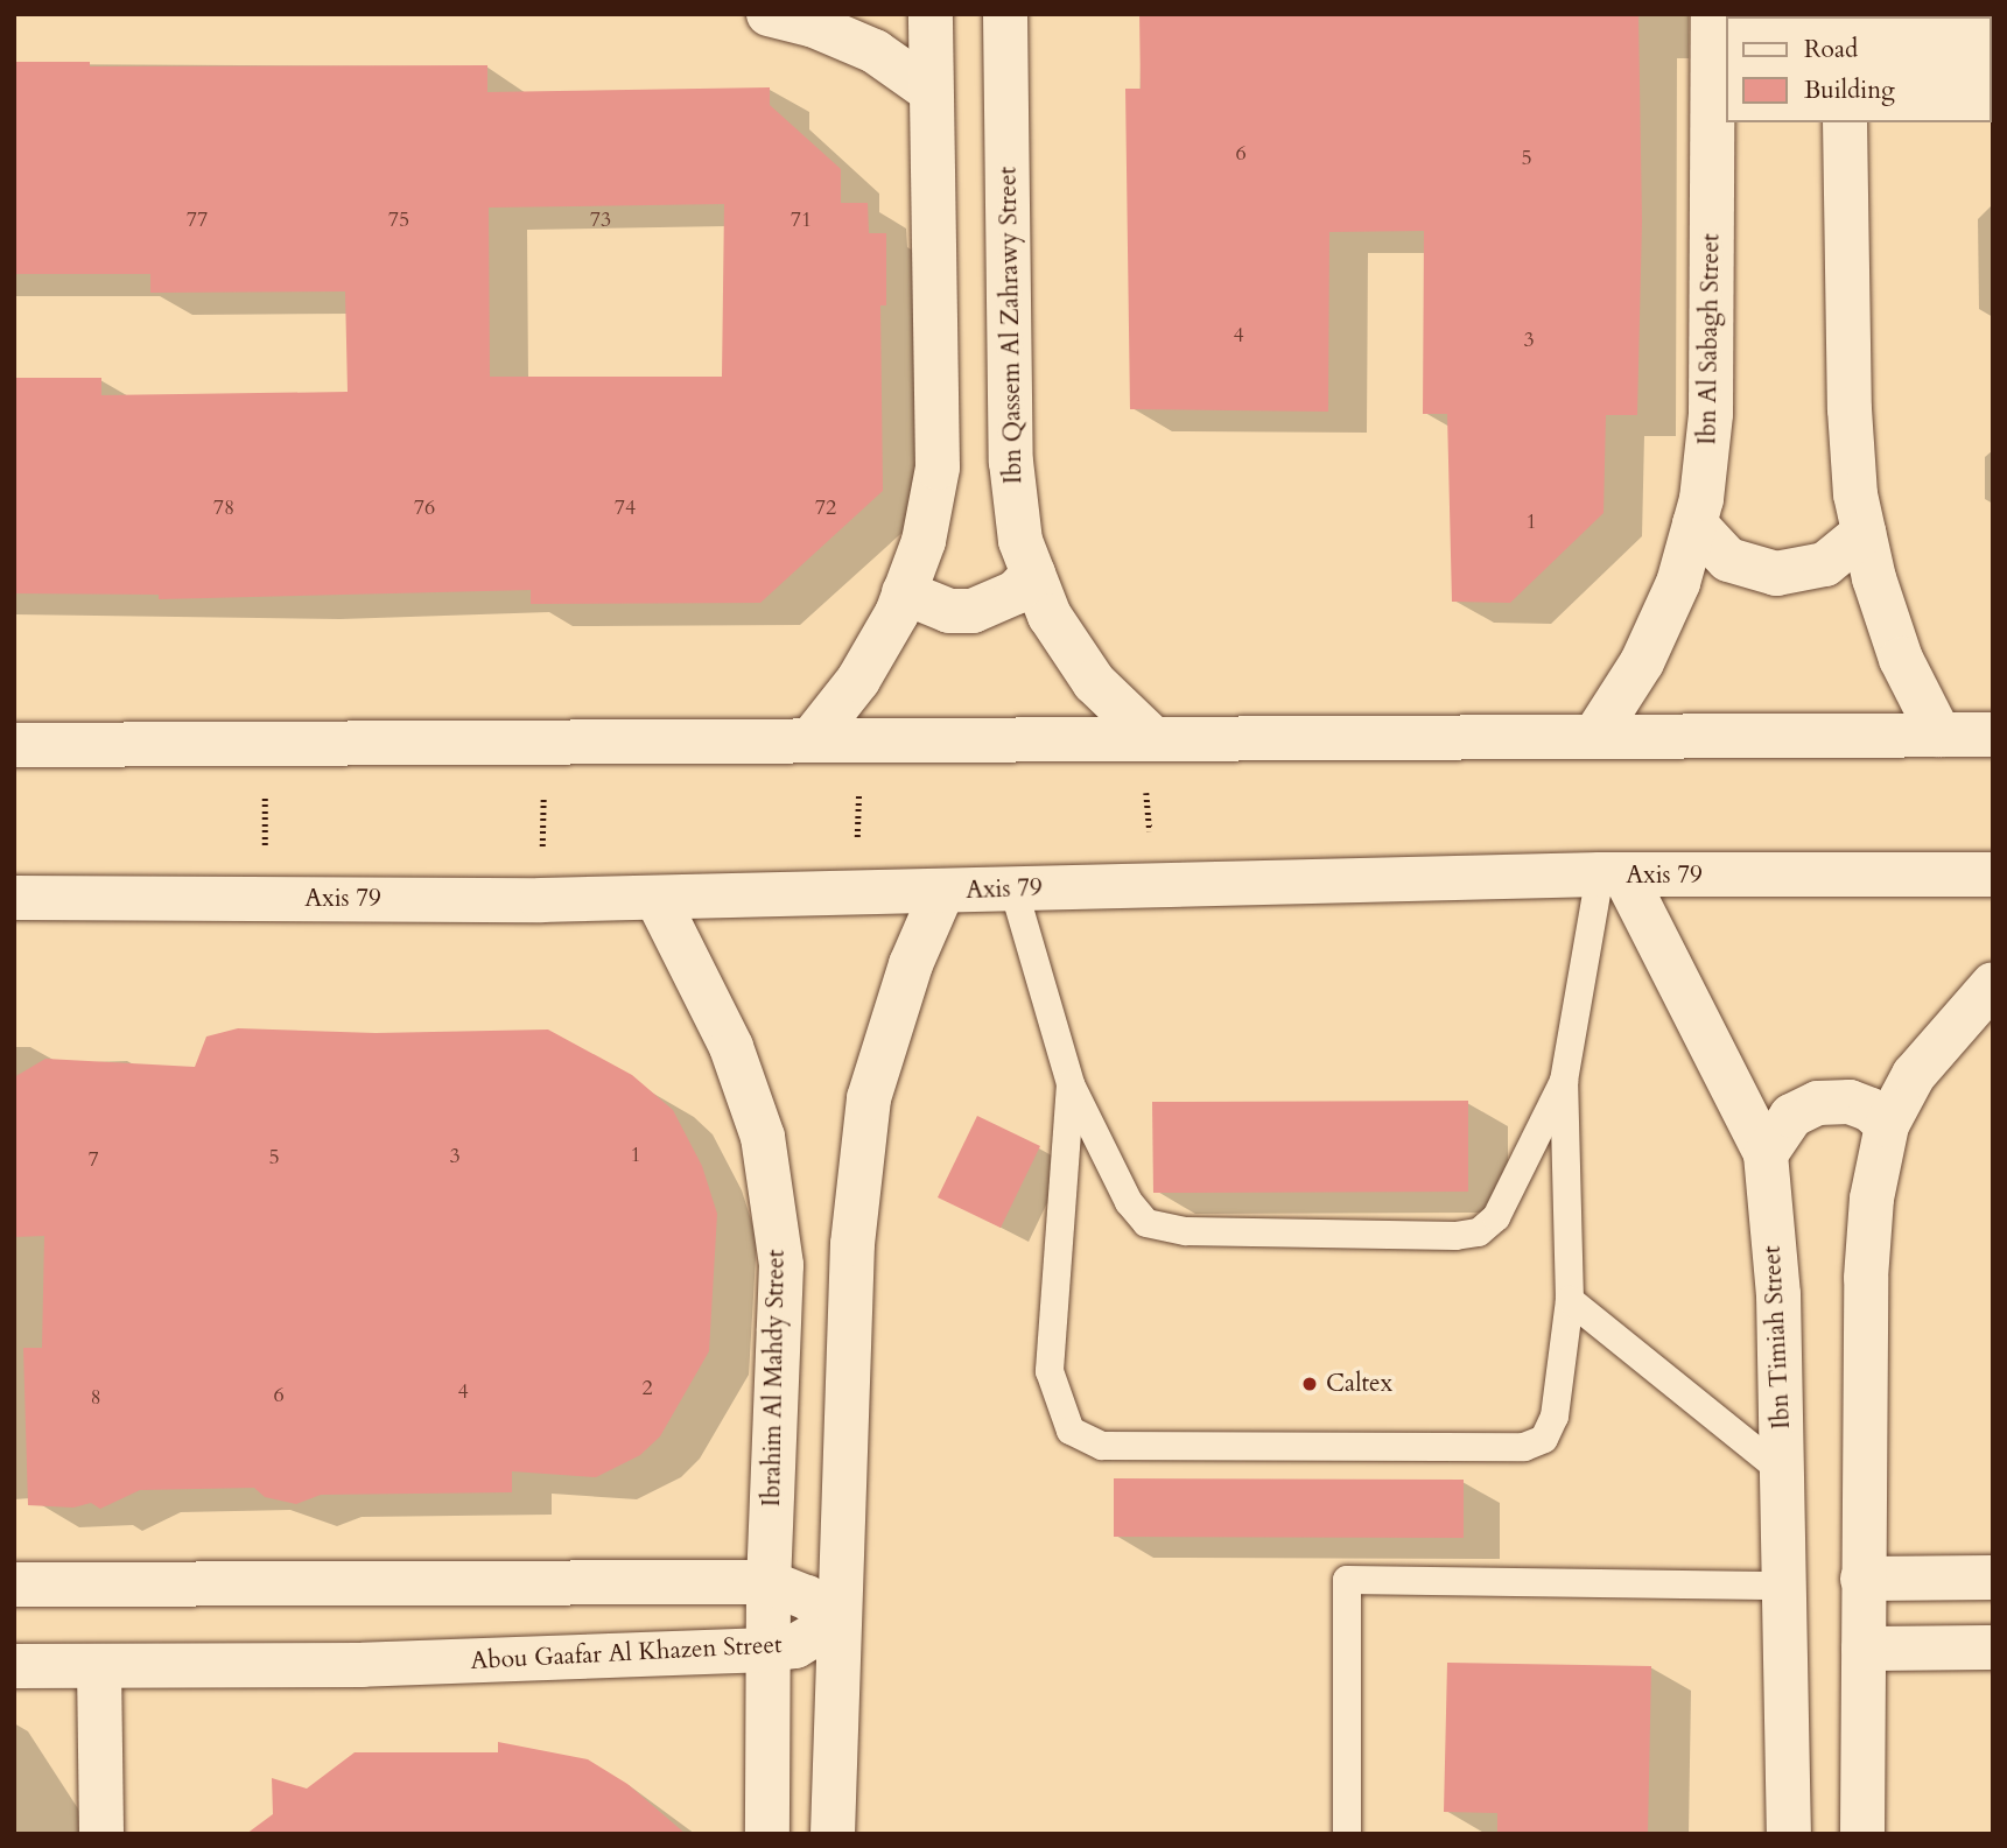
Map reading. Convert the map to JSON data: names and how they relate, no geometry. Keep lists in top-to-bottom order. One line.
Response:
{"streets":{"street":["Ibn Qassem Al Zahrawy Street","Ibn Al Sabagh Street","Axis 79","Ibn Timiah Street","Ibrahim Al Mahdy Street","Abou Gaafar Al Khazen Street"]},"crossings":[["Axis 79","Ibn Timiah Street"],["Axis 79","Ibrahim Al Mahdy Street"],["Ibrahim Al Mahdy Street","Abou Gaafar Al Khazen Street"]],"places":["Caltex"],"house_numbers":["6","5","77","75","73","71","4","3","78","76","74","72","1","1","3","5","7","2","4","6","8"],"legend":["Road","Building"]}
